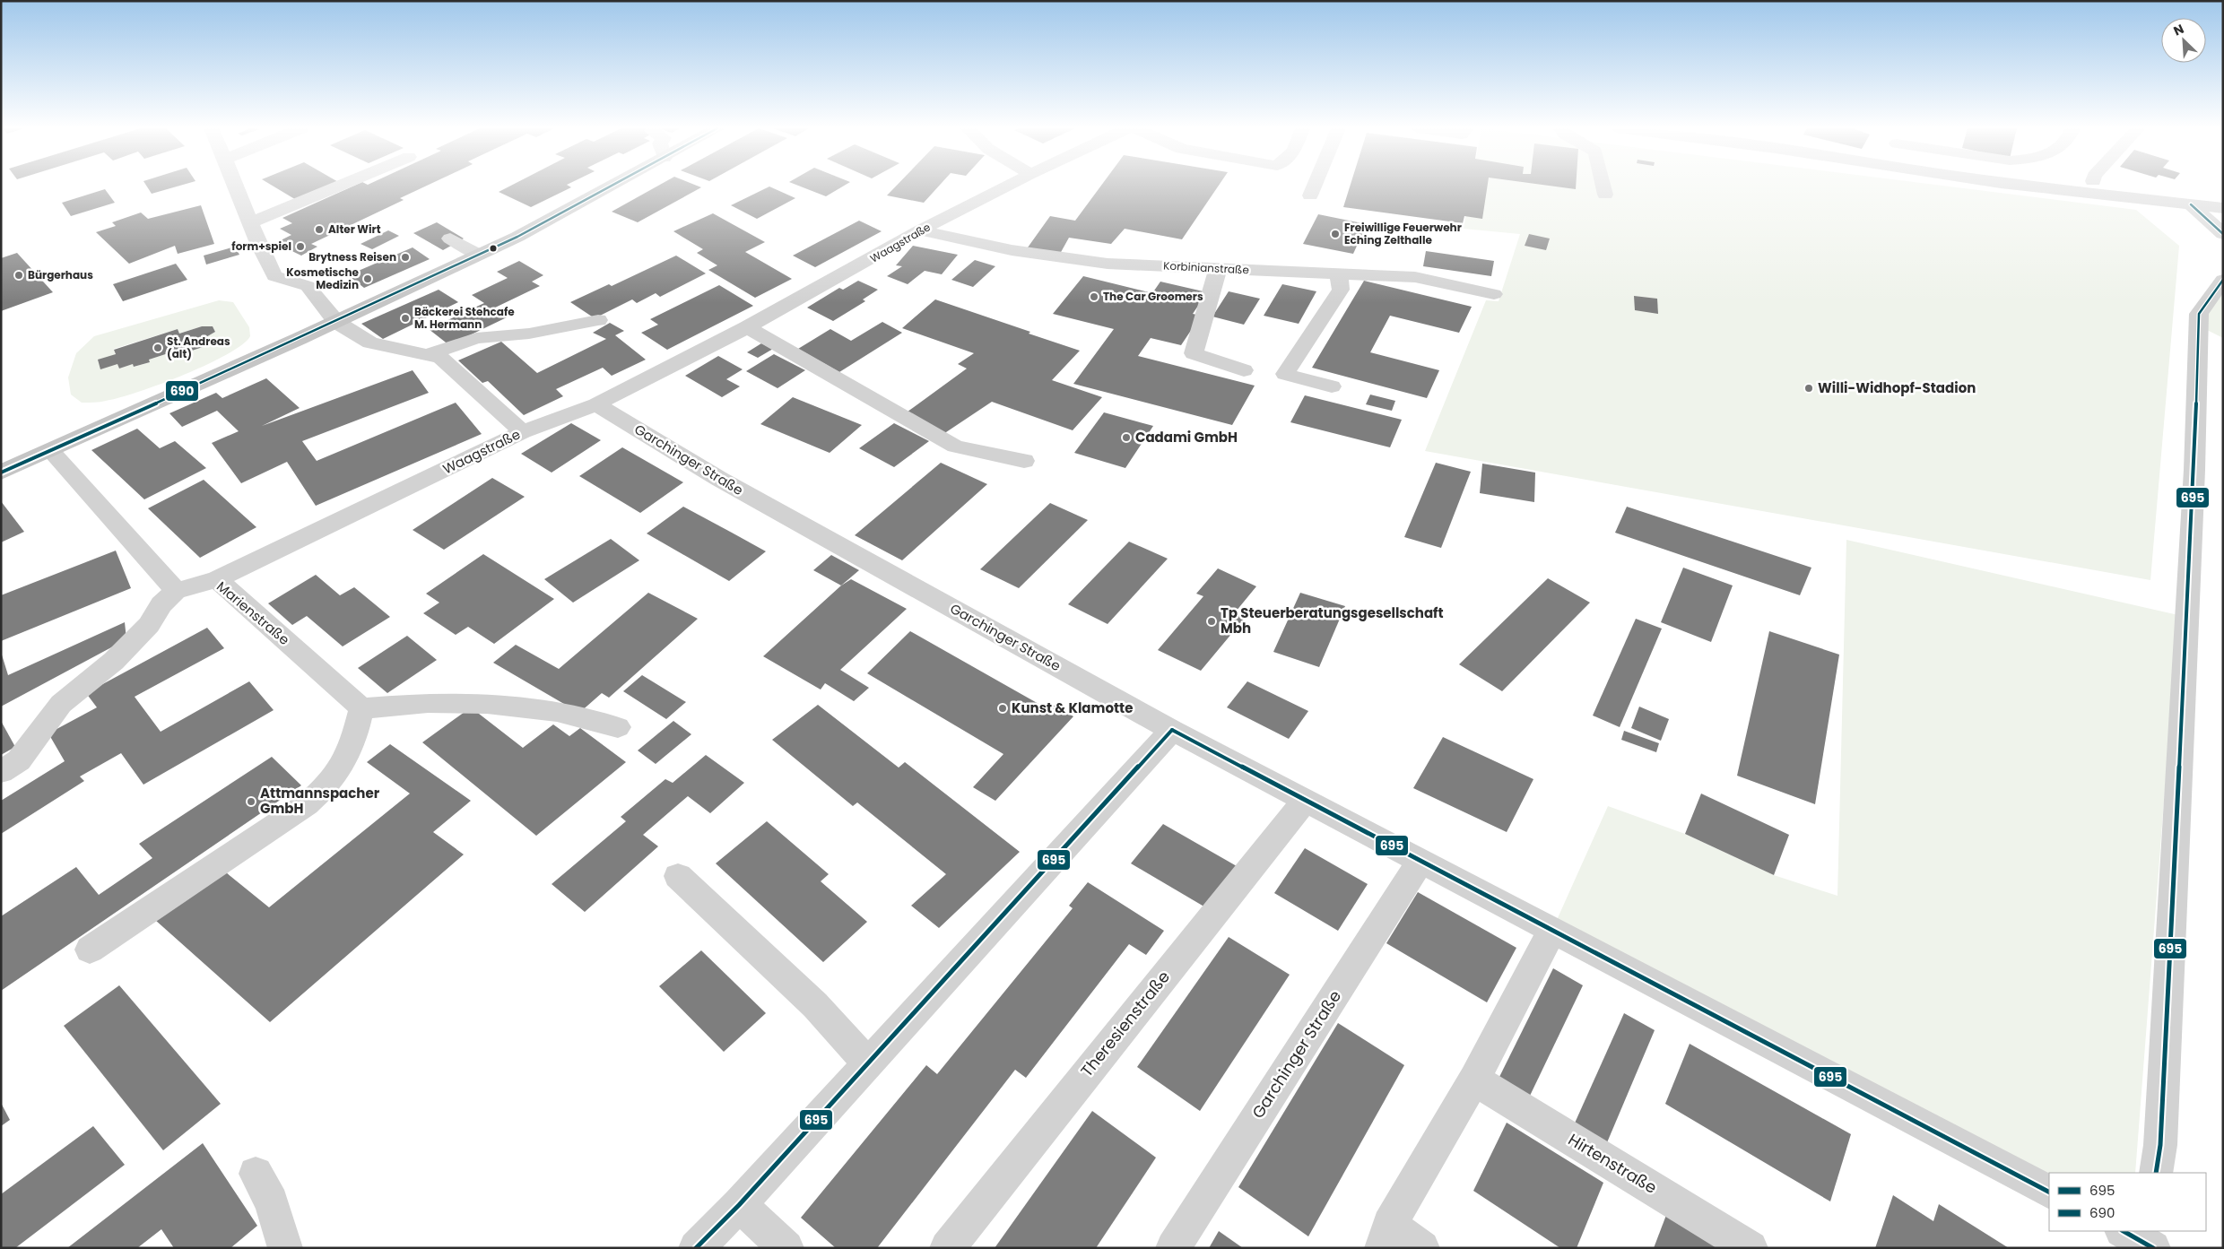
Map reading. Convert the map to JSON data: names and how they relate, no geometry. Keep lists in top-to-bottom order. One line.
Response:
{"streets":{"street":["Waagstraße","Korbinianstraße","Garchinger Straße","Marienstraße","Theresienstraße","Hirtenstraße"]},"crossings":[["Waagstraße","Korbinianstraße"],["Waagstraße","Garchinger Straße"],["Waagstraße","Marienstraße"],["Garchinger Straße","Theresienstraße"]],"places":["Alter Wirt","Freiwillige Feuerwehr Eching Zelthalle","form+spiel","Brytness Reisen","Bürgerhaus","Kosmetische Medizin","The Car Groomers","Bäckerei Stehcafe M. Hermann","St. Andreas (alt)","Willi-Widhopf-Stadion","Cadami GmbH","Tp Steuerberatungsgesellschaft Mbh","Kunst & Klamotte","Attmannspacher GmbH"],"lines":["transit line 690","transit line 695"],"legend":["695","690"],"north":"top left"}
